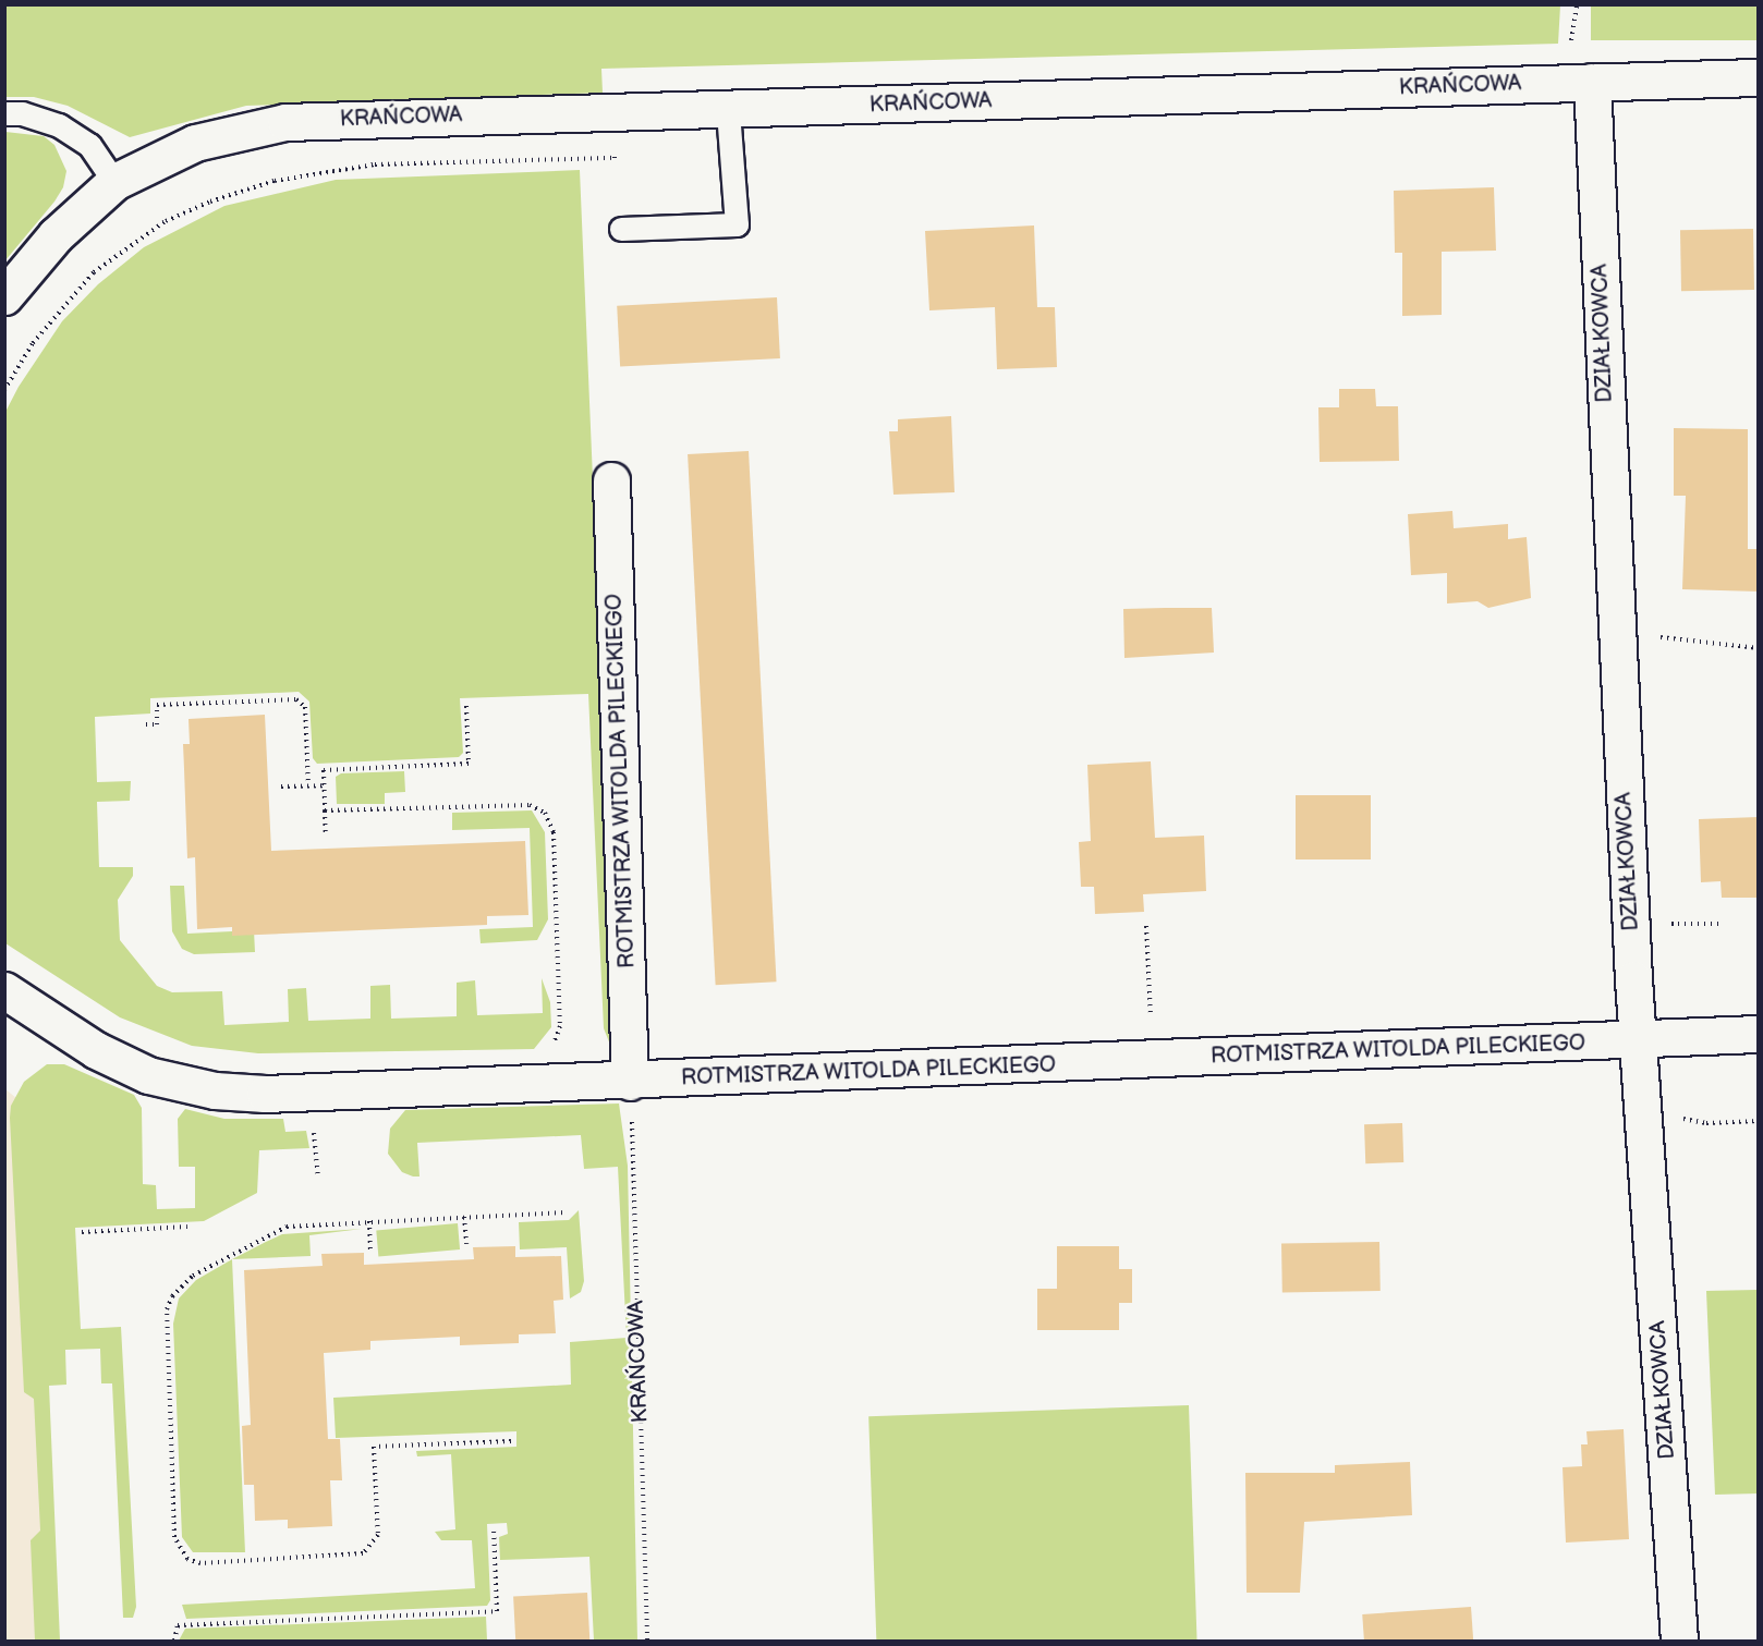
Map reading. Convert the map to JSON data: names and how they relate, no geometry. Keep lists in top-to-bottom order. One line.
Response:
{"streets":{"street":["KRAŃCOWA","DZIAŁKOWCA","ROTMISTRZA WITOLDA PILECKIEGO"]},"crossings":[["KRAŃCOWA","DZIAŁKOWCA"],["KRAŃCOWA","ROTMISTRZA WITOLDA PILECKIEGO"],["DZIAŁKOWCA","ROTMISTRZA WITOLDA PILECKIEGO"]]}
